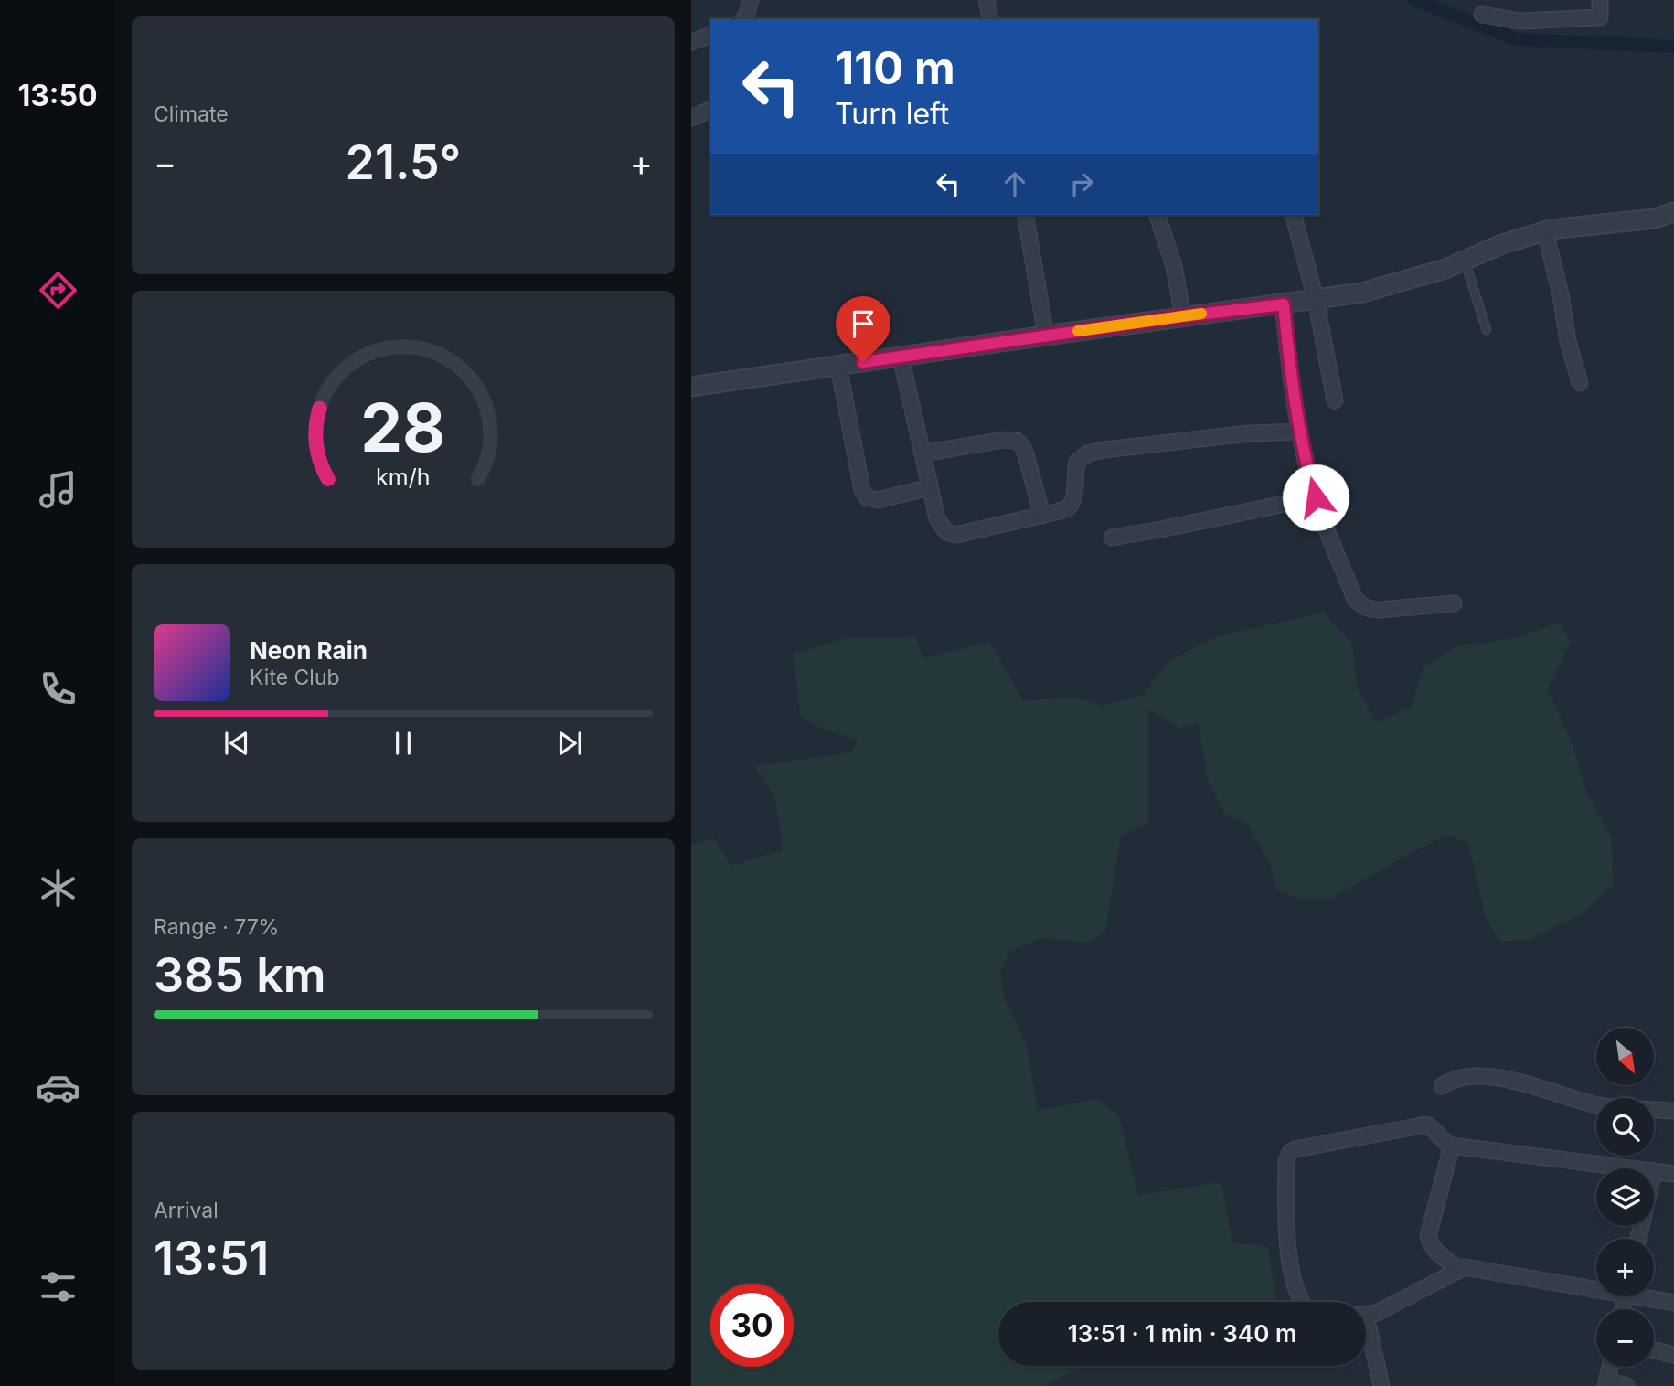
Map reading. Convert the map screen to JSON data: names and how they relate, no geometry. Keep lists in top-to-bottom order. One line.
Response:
{"north":"bottom right","page":{"tabs":"13:50","tile":["Climate",["Range · 77%","385 km"],["Arrival","13:51"]],"turn":["110 m","Turn left"],"heat":["−","21.5°","+"],"song":["Neon Rain","Kite Club"],"map_buttons":["+","−"],"limit":"30","trip":"13:51 · 1 min · 340 m","gauge":["28","km/h"]}}
